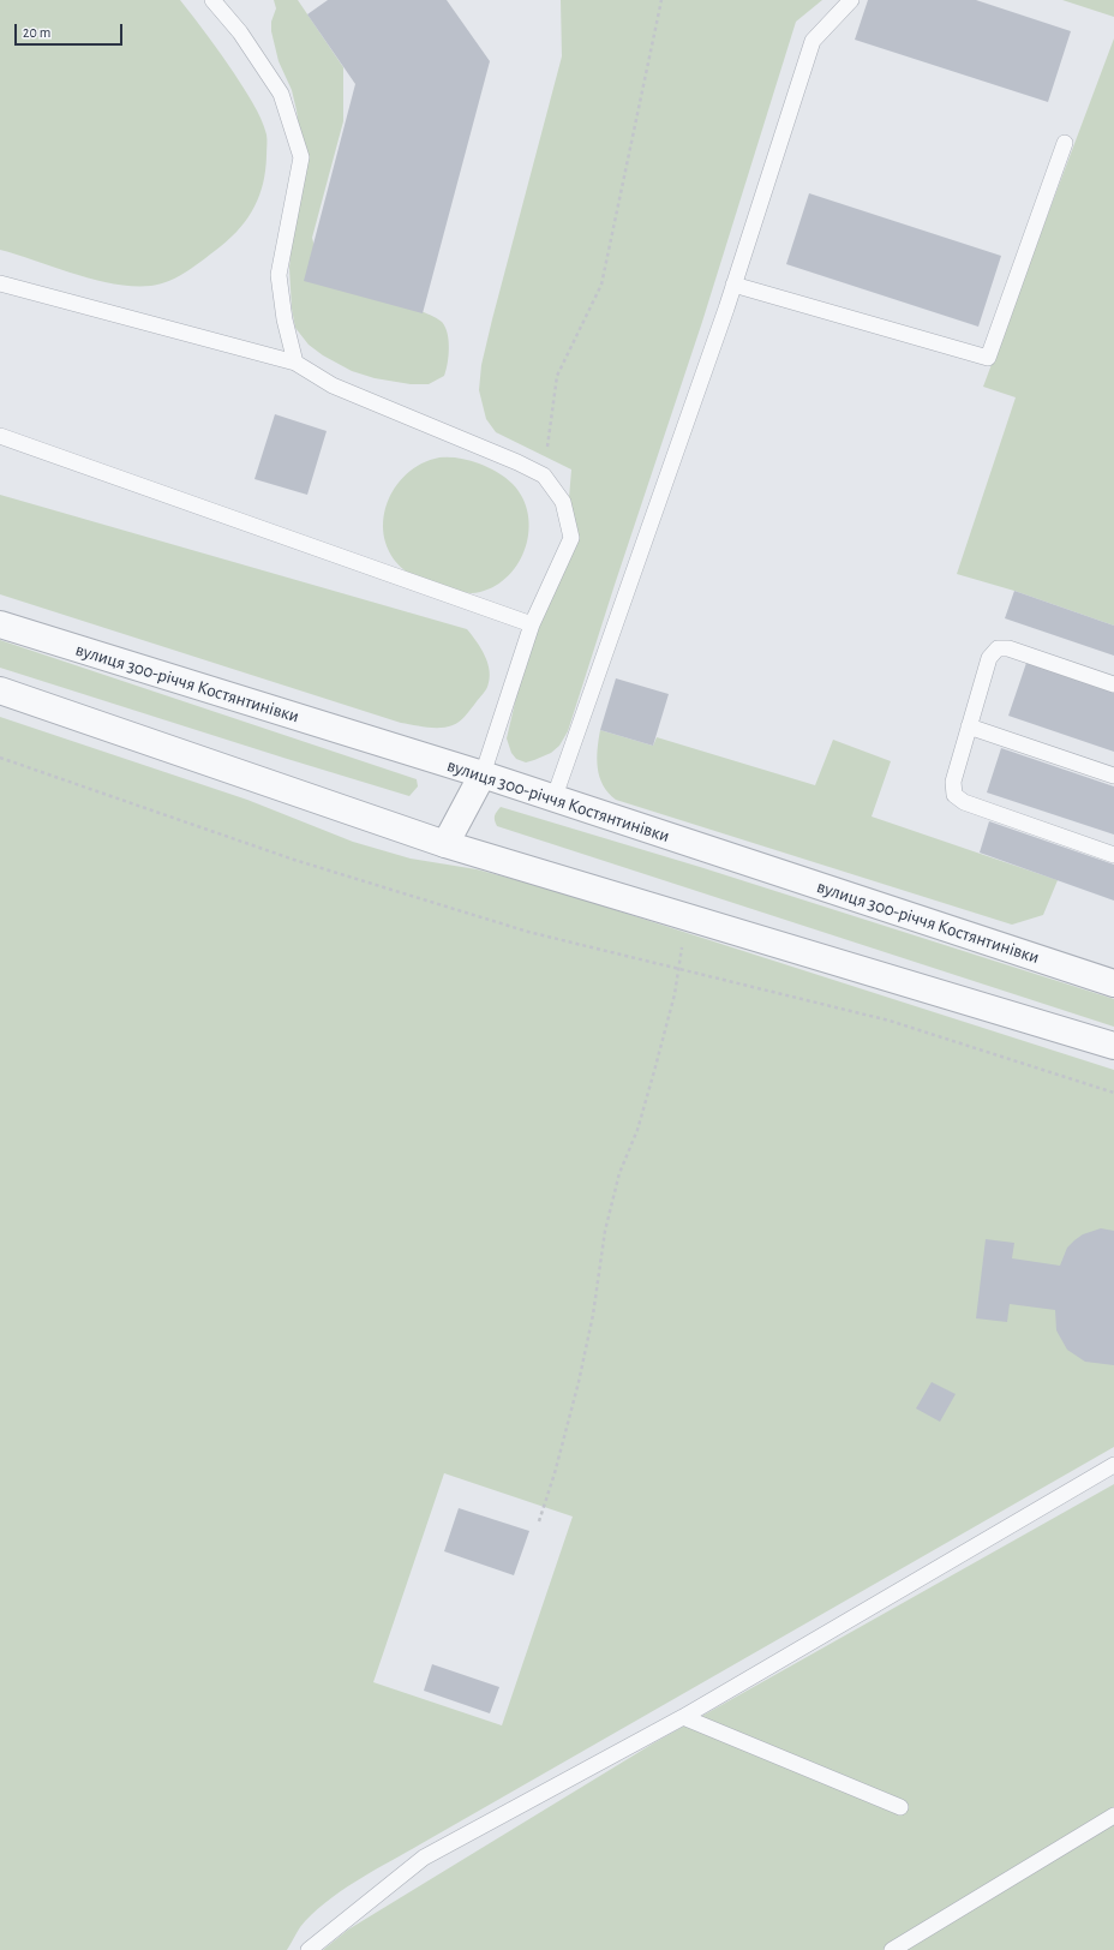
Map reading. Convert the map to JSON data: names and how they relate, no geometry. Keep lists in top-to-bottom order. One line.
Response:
{"streets":{"street":["вулиця 300-річчя Костянтинівки"]},"scale_bar":"20 m"}
